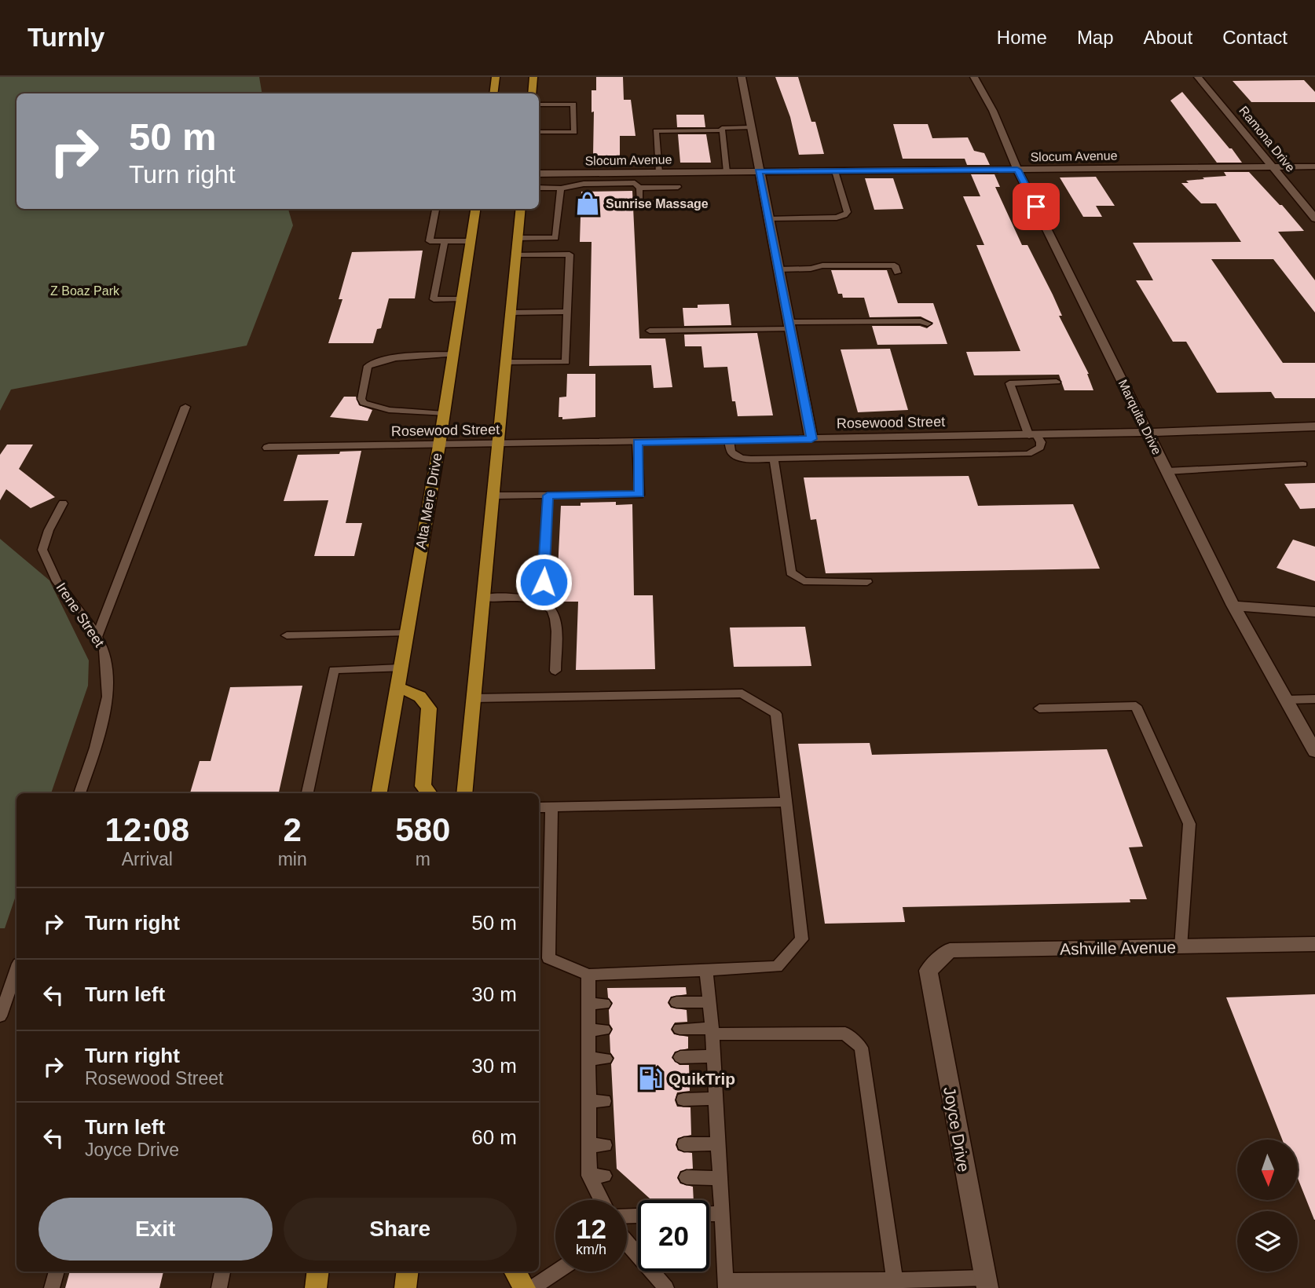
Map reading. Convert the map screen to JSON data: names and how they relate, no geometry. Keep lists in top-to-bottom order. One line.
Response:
{"streets":{"main road":["Alta Mere Drive"],"street":["Ramona Drive","Slocum Avenue","Marquita Drive","Rosewood Street","Ashville Avenue","Joyce Drive"],"lane":["Irene Street"]},"crossings":[["Ramona Drive","Slocum Avenue"],["Slocum Avenue","Marquita Drive"],["Marquita Drive","Rosewood Street"],["Rosewood Street","Alta Mere Drive"],["Ashville Avenue","Joyce Drive"]],"parks":["Z Boaz Park"],"places":{"shop":["Sunrise Massage"],"fuel station":["QuikTrip"]},"north":"bottom","page":{"header":"Turnly","nav":["Home","Map","About","Contact"],"turn":["50 m","Turn right"],"eta":["12:08","Arrival","2","min","580","m"],"list":[{"name":"Turn right","value":"50 m"},{"name":"Turn left","value":"30 m"},{"name":"Turn right","note":"Rosewood Street","value":"30 m"},{"name":"Turn left","note":"Joyce Drive","value":"60 m"}],"buttons":["Exit","Share"],"speed":"12 km/h","limit":"20"}}
